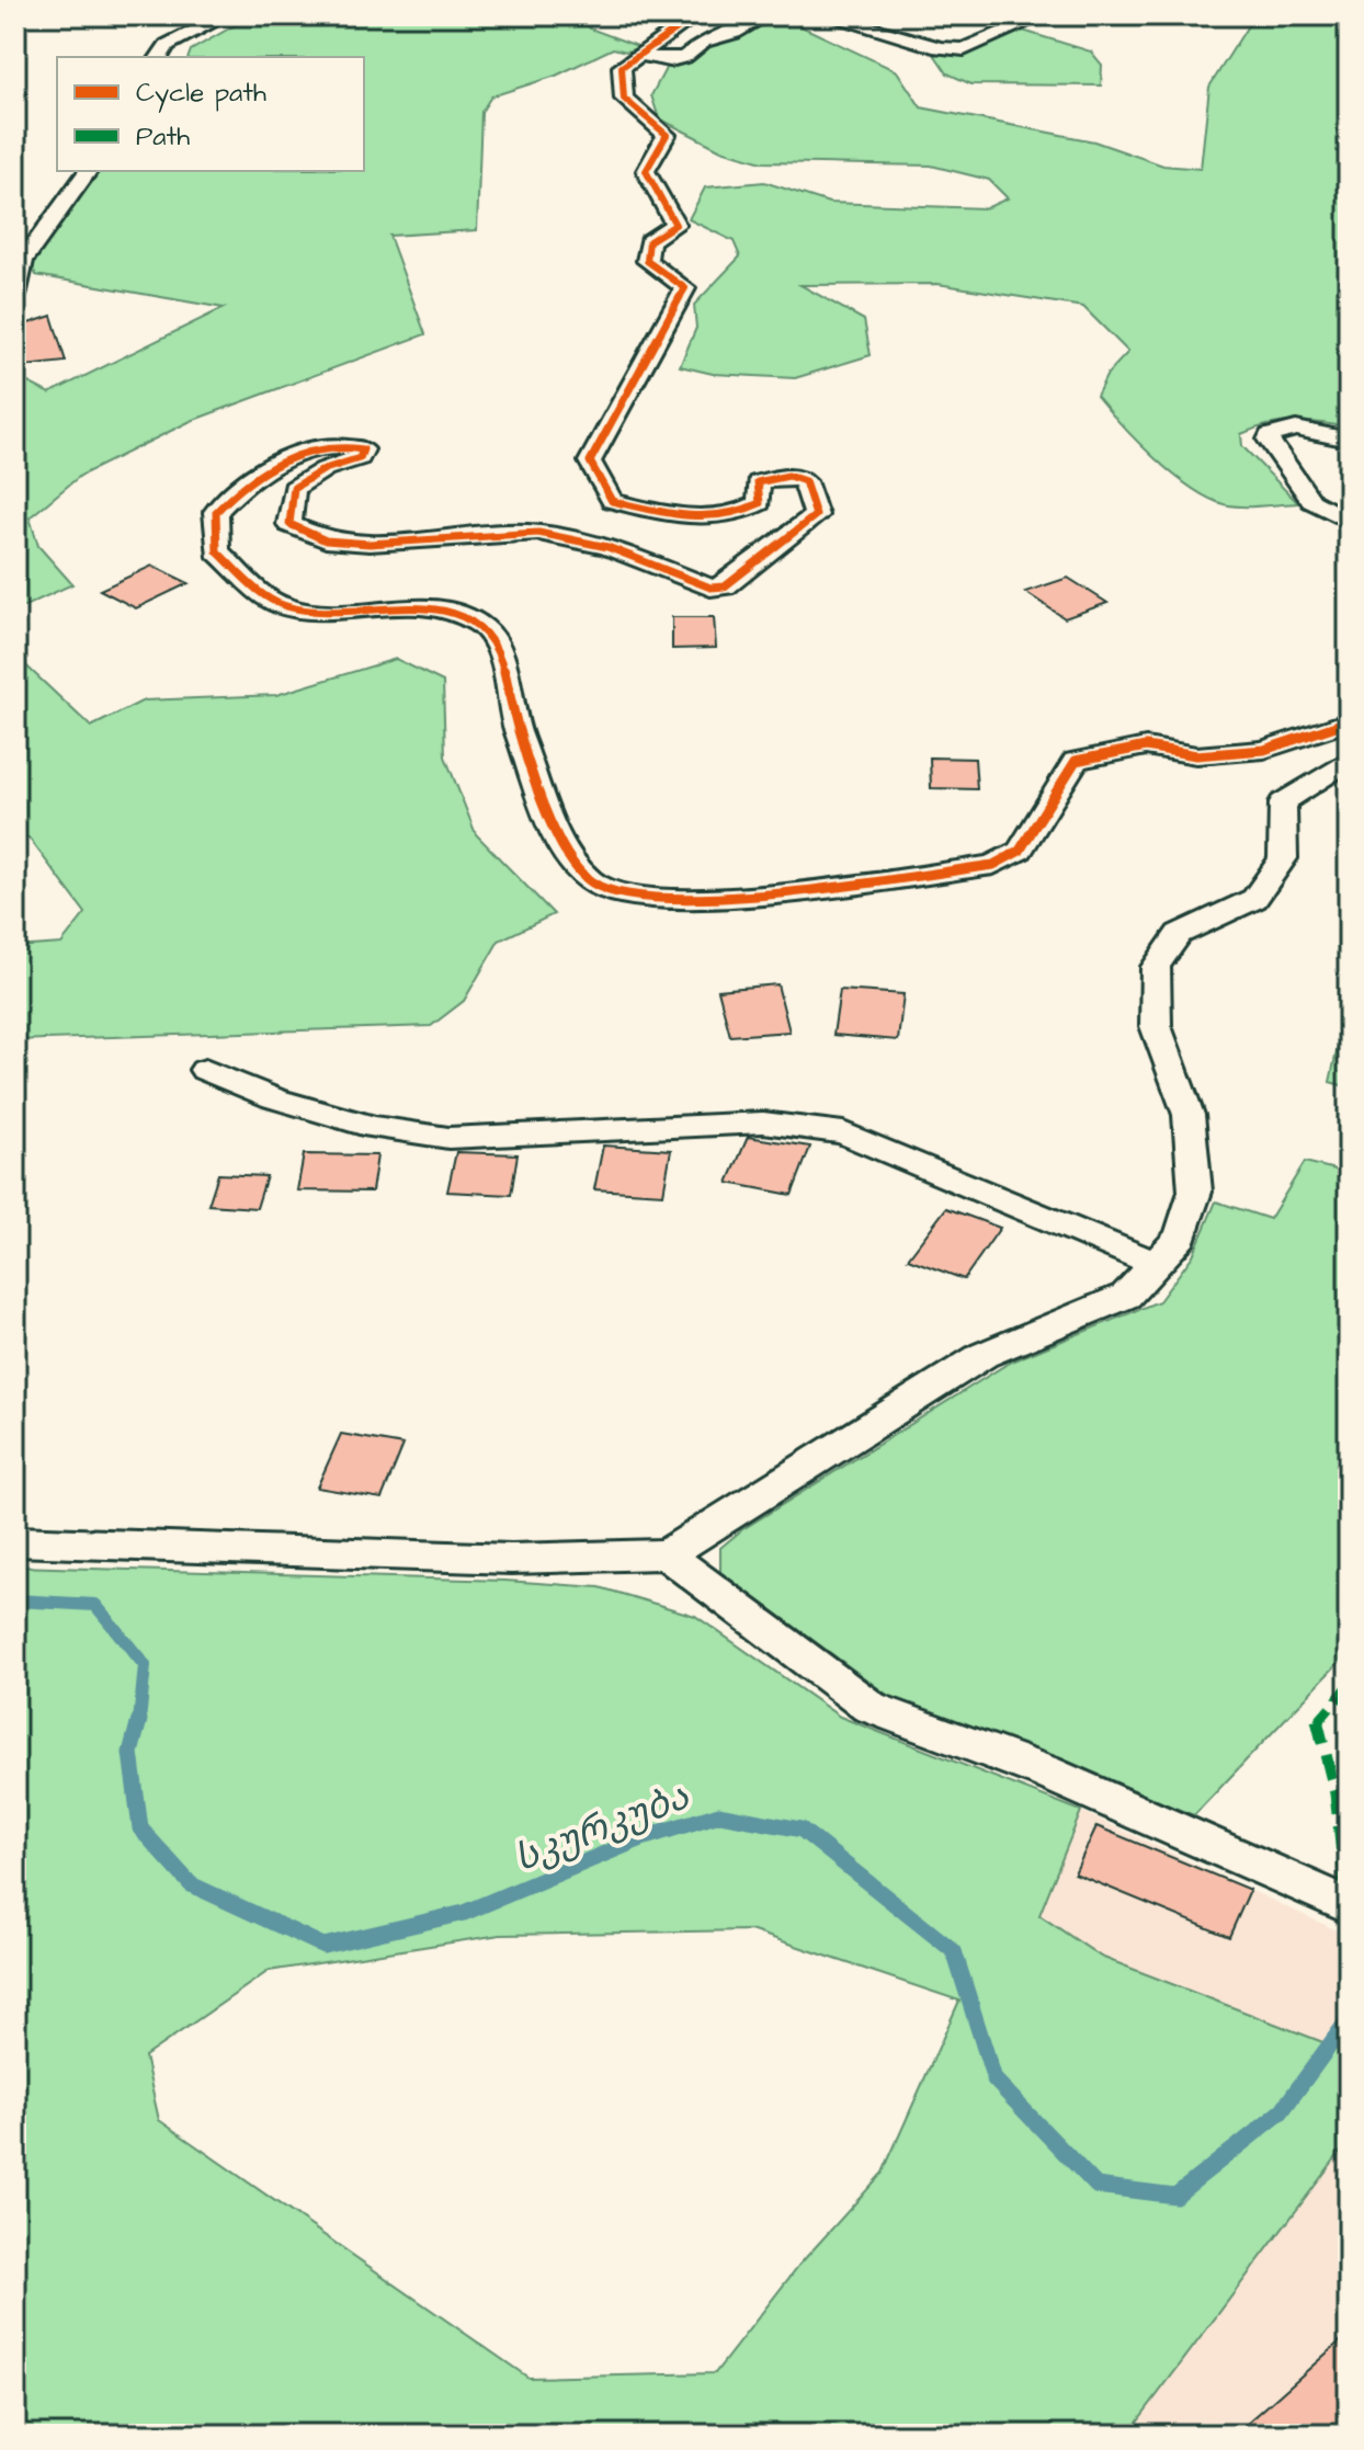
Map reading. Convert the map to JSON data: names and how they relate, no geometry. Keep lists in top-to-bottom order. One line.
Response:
{"water":["სკურკუბა"],"legend":["Cycle path","Path"]}
